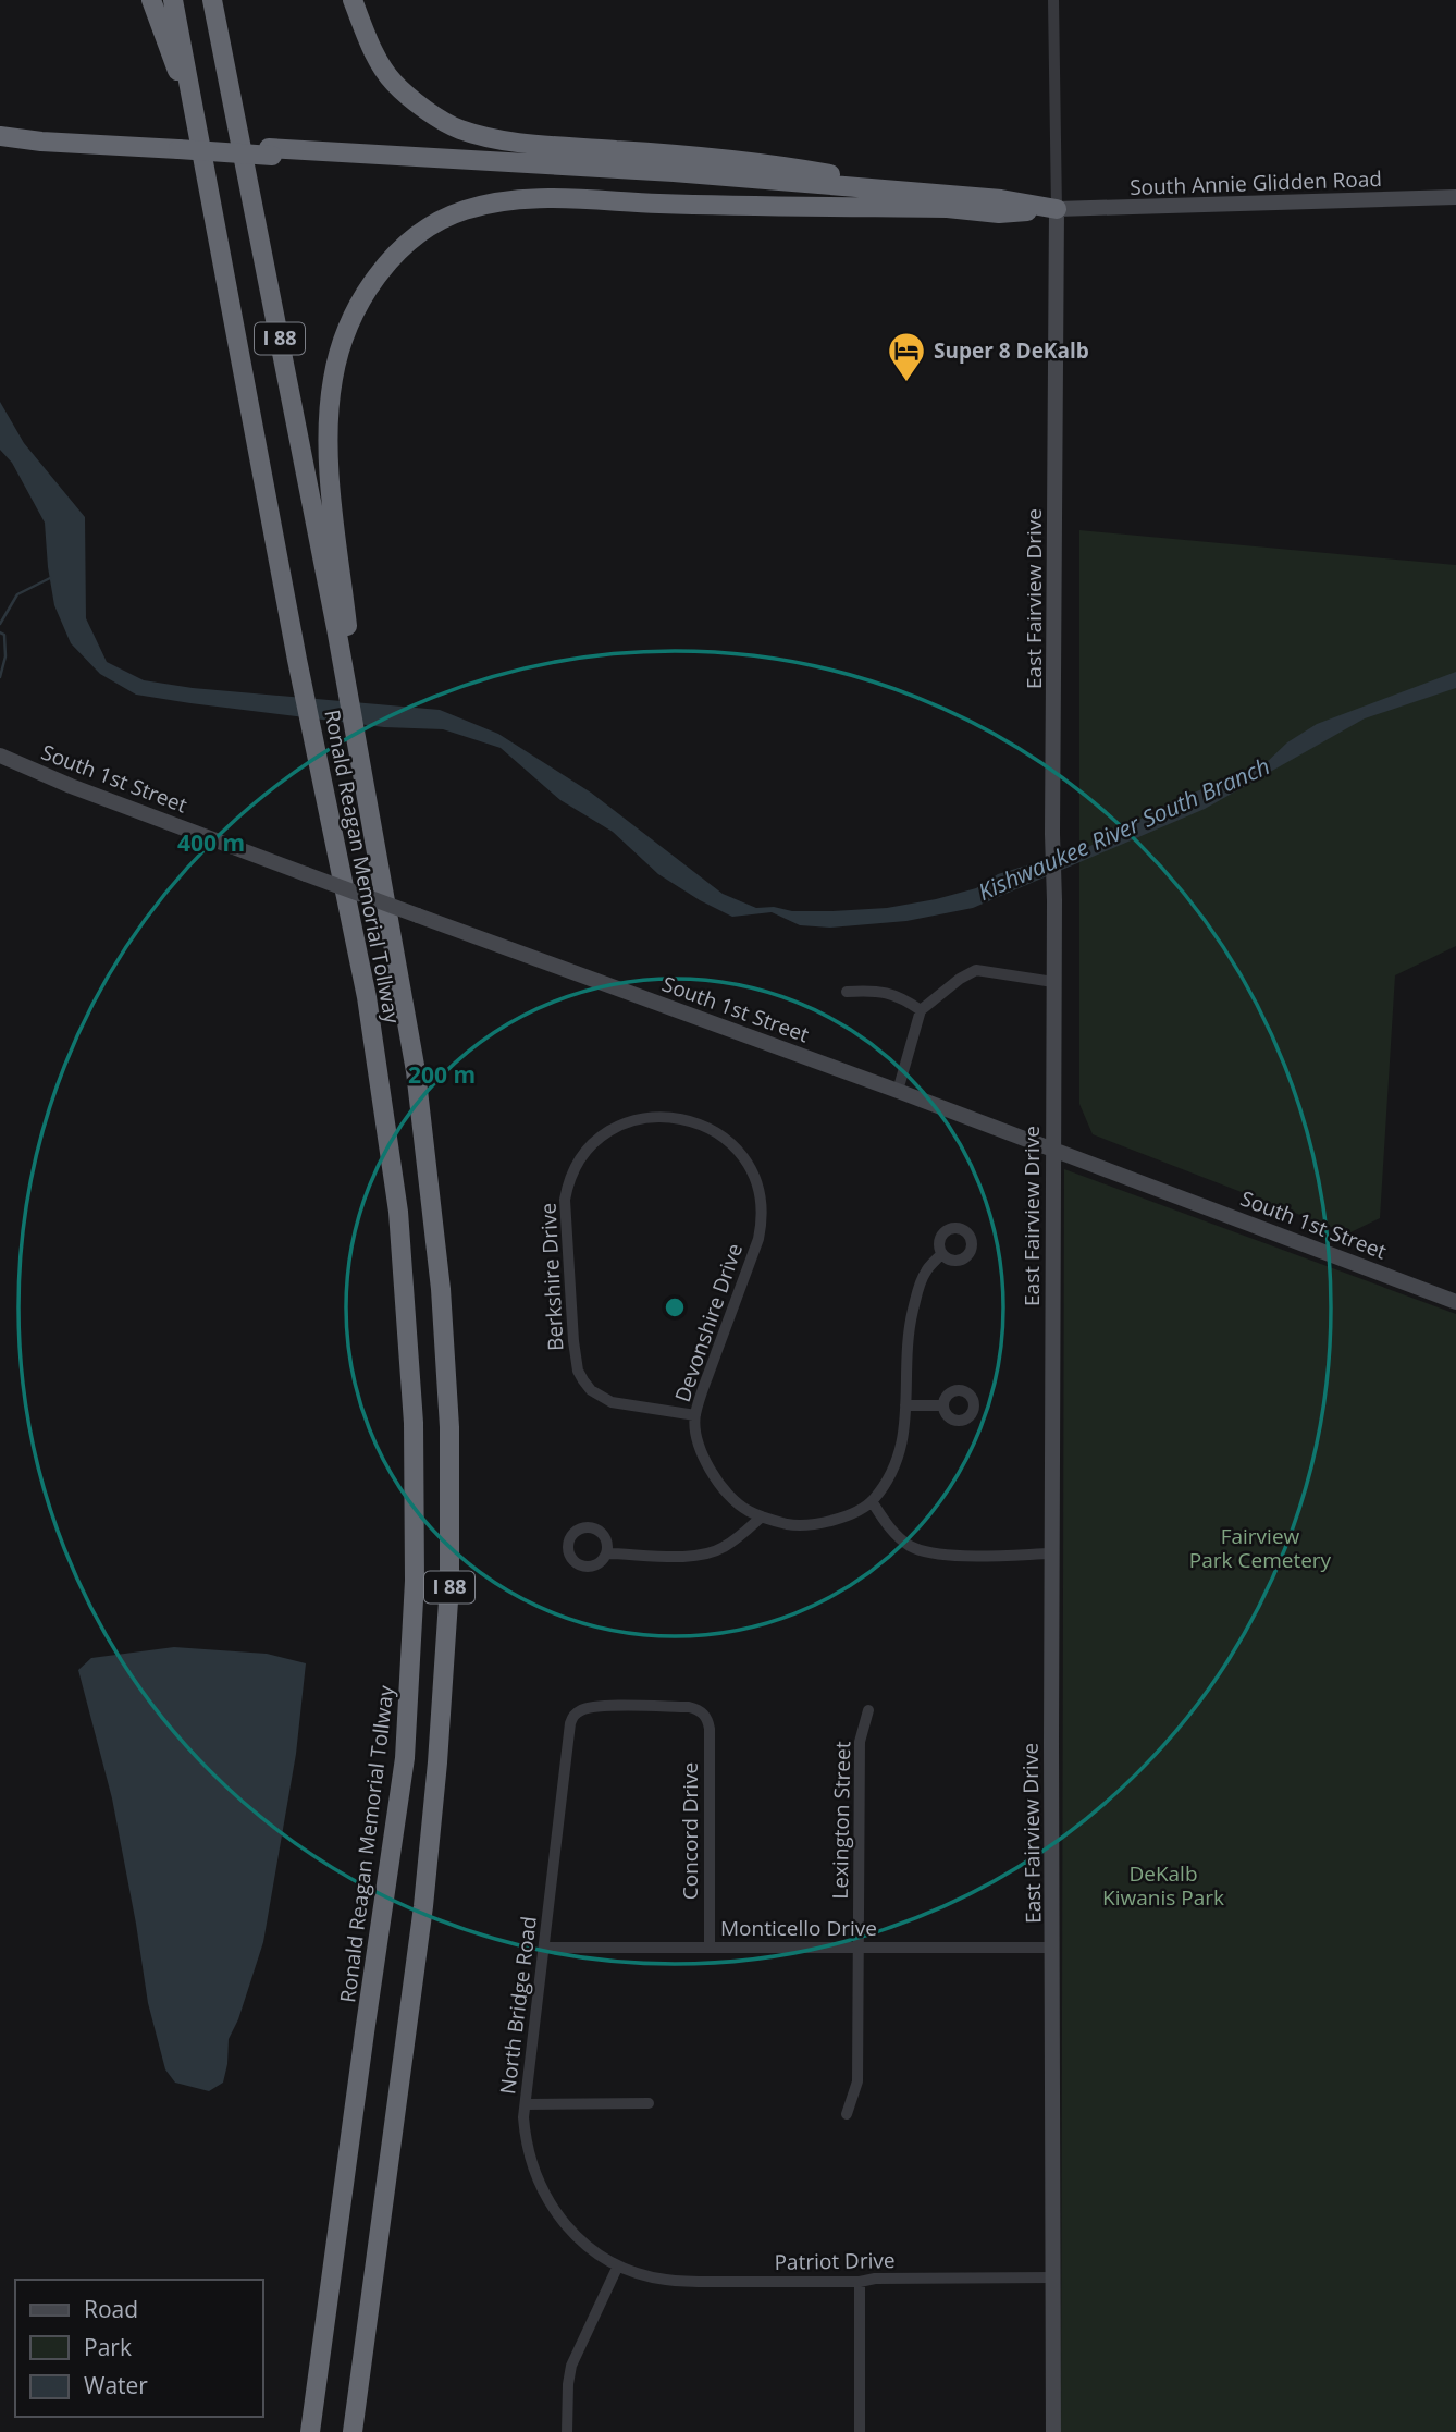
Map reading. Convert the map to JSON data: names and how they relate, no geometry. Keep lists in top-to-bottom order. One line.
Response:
{"streets":{"highway":["I 88","Ronald Reagan Memorial Tollway"],"street":["South Annie Glidden Road","East Fairview Drive","South 1st Street","Berkshire Drive","Devonshire Drive","Lexington Street","Concord Drive","Monticello Drive","North Bridge Road","Patriot Drive"]},"crossings":[["South Annie Glidden Road","East Fairview Drive"],["East Fairview Drive","South 1st Street"],["East Fairview Drive","Monticello Drive"],["East Fairview Drive","Patriot Drive"],["Berkshire Drive","Devonshire Drive"],["Lexington Street","Monticello Drive"],["Concord Drive","Monticello Drive"],["Concord Drive","North Bridge Road"],["Monticello Drive","North Bridge Road"],["North Bridge Road","Patriot Drive"]],"water":["Kishwaukee River South Branch"],"parks":["Fairview Park Cemetery","DeKalb Kiwanis Park"],"places":{"hotel":["Super 8 DeKalb"]},"legend":["Road","Park","Water"],"rings":["400 m","200 m"]}
